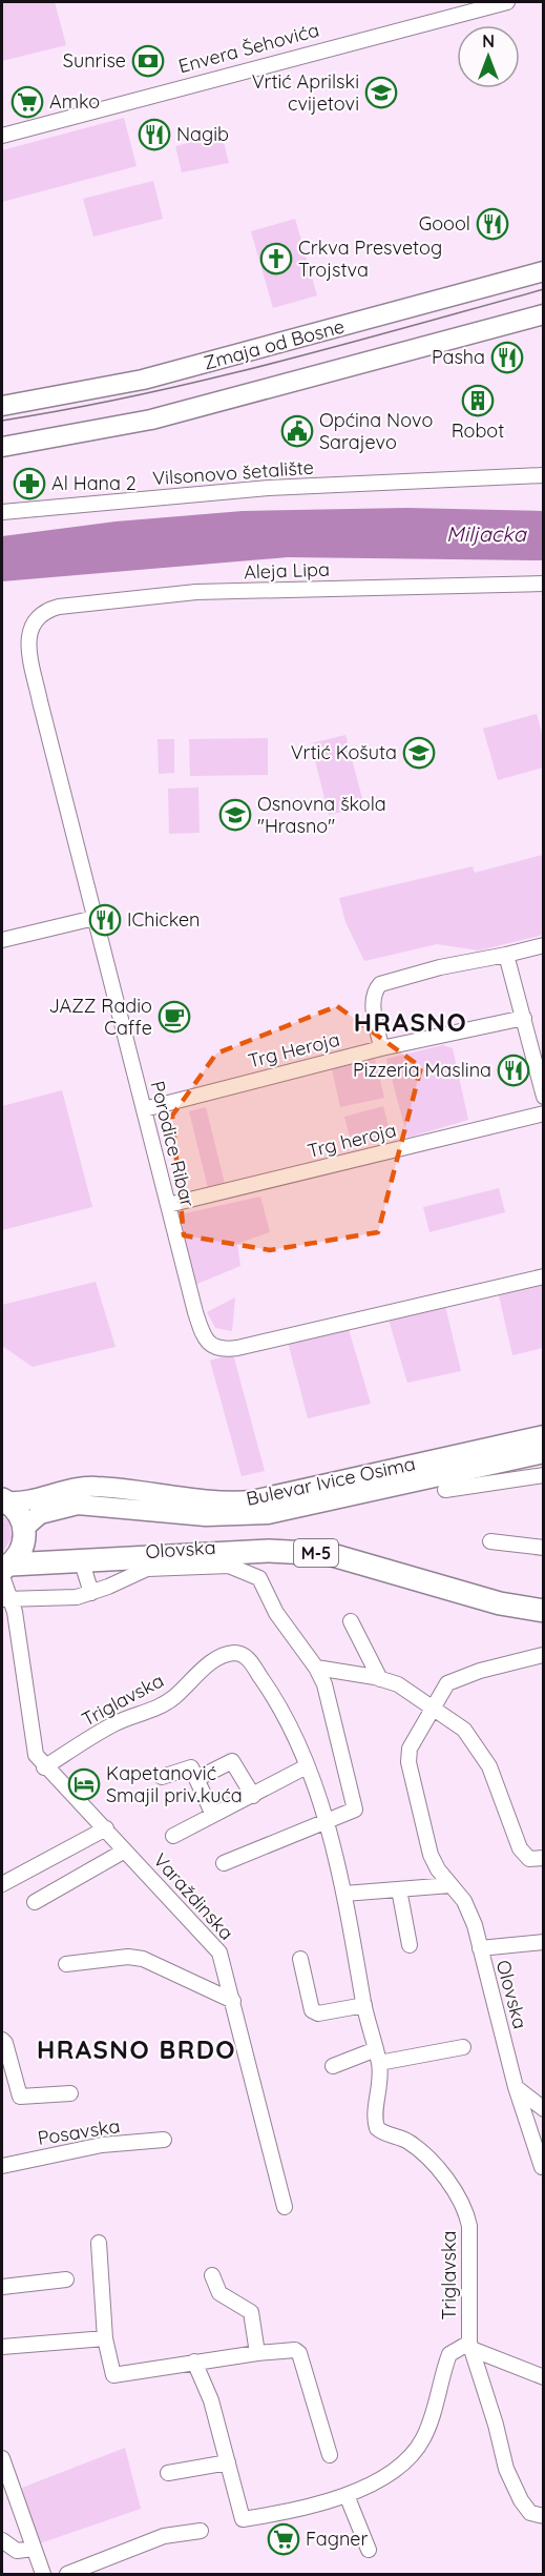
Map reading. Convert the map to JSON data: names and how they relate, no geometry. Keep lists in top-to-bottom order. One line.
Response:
{"streets":{"main road":["Zmaja od Bosne","Bulevar Ivice Osima","M-5"],"street":["Envera Šehovića","Vilsonovo šetalište","Aleja Lipa","Trg Heroja","Trg heroja","Porodice Ribar","Olovska","Triglavska","Varaždinska","Posavska"]},"crossings":[["Aleja Lipa","Porodice Ribar"],["Trg Heroja","Porodice Ribar"],["Trg heroja","Porodice Ribar"],["Bulevar Ivice Osima","M-5"],["Olovska","Triglavska"],["Triglavska","Varaždinska"]],"districts":["HRASNO","HRASNO BRDO"],"water":["Miljacka"],"places":{"bank":["Sunrise"],"school or university":["Vrtić Aprilski cvijetovi","Vrtić Košuta","Osnovna škola \"Hrasno\""],"supermarket":["Amko","Fagner"],"restaurant":["Nagib","Goool","Pasha","IChicken","Pizzeria Maslina"],"church":["Crkva Presvetog Trojstva"],"building":["Robot"],"public building":["Općina Novo Sarajevo"],"pharmacy":["Al Hana 2"],"cafe":["JAZZ Radio Caffe"],"hotel":["Kapetanović Smajil priv.kuća"]},"north":"top"}
